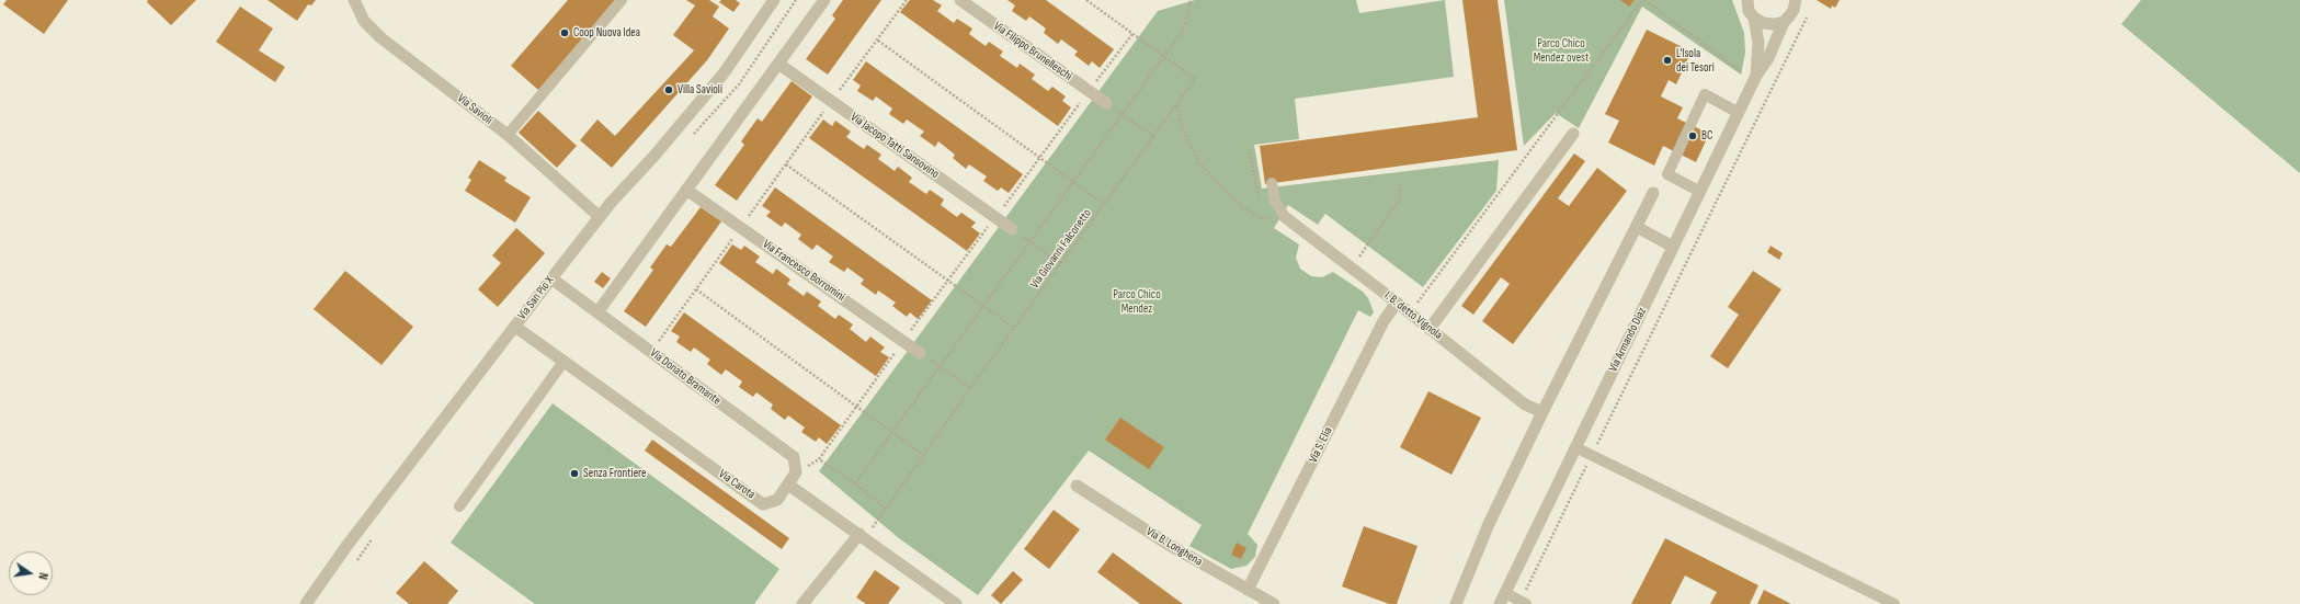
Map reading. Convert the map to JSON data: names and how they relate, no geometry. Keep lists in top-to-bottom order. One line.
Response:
{"streets":{"street":["Via Filippo Brunelleschi","Via Savioli","Via Jacopo Tatti Sansovino","Via Francesco Borromini","Via San Pio X","I. B. detto Vignola","Via Armando Diaz","Via Donato Bramante","Via S. Elia","Via Carota","Via B. Longhena"],"path":["Via Giovanni Falconetto"]},"crossings":[["Via Savioli","Via San Pio X"],["Via San Pio X","Via Donato Bramante"],["Via San Pio X","Via Carota"],["I. B. detto Vignola","Via S. Elia"],["Via Donato Bramante","Via Carota"],["Via S. Elia","Via B. Longhena"]],"parks":["Parco Chico Mendez ovest","Parco Chico Mendez"],"places":["Coop Nuova Idea","L'Isola dei Tesori","Villa Savioli","BC","Senza Frontiere"],"north":"right"}
